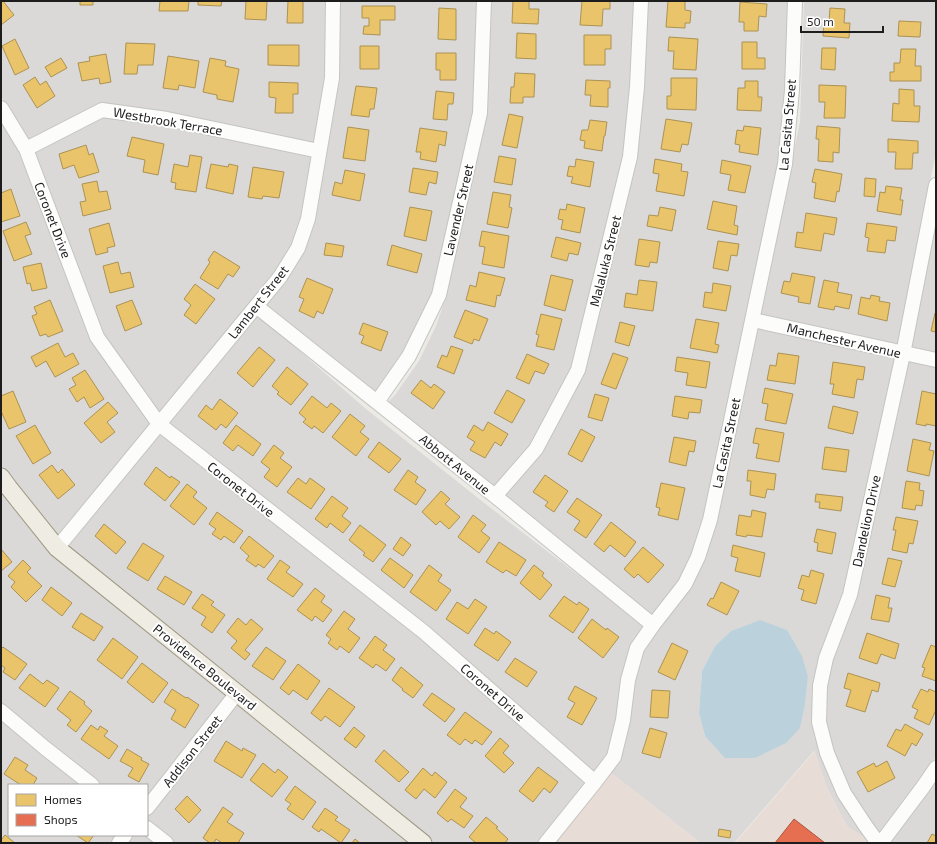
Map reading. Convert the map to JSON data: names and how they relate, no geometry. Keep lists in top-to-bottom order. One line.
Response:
{"streets":{"main road":["Providence Boulevard"],"street":["Westbrook Terrace","La Casita Street","Lavender Street","Coronet Drive","Malaluka Street","Lambert Street","Manchester Avenue","Abbott Avenue","Dandelion Drive","Addison Street"]},"crossings":[["Westbrook Terrace","Coronet Drive"],["Westbrook Terrace","Lambert Street"],["La Casita Street","Coronet Drive"],["La Casita Street","Manchester Avenue"],["La Casita Street","Abbott Avenue"],["Lavender Street","Abbott Avenue"],["Coronet Drive","Lambert Street"],["Malaluka Street","Abbott Avenue"],["Lambert Street","Abbott Avenue"],["Lambert Street","Providence Boulevard"],["Manchester Avenue","Dandelion Drive"],["Providence Boulevard","Addison Street"]],"legend":["Homes","Shops"],"scale_bar":"50 m"}
